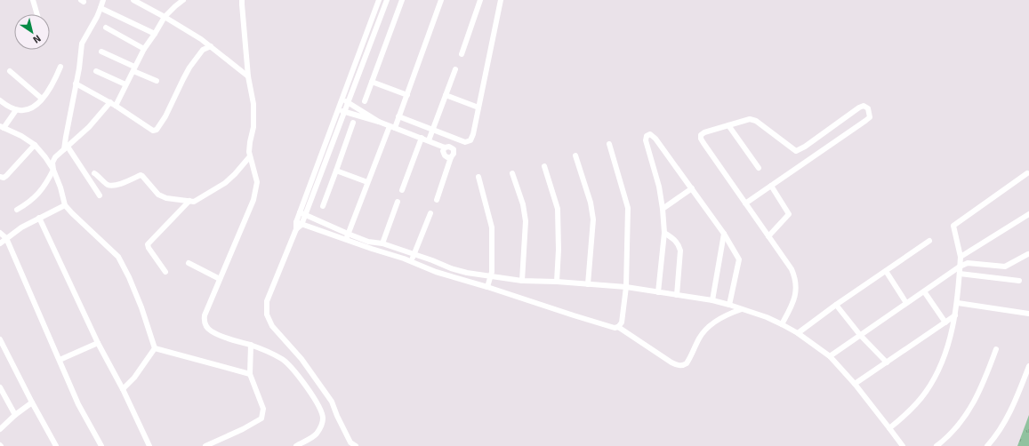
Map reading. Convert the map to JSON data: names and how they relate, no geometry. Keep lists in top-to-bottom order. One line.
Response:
{"north":"bottom right"}
